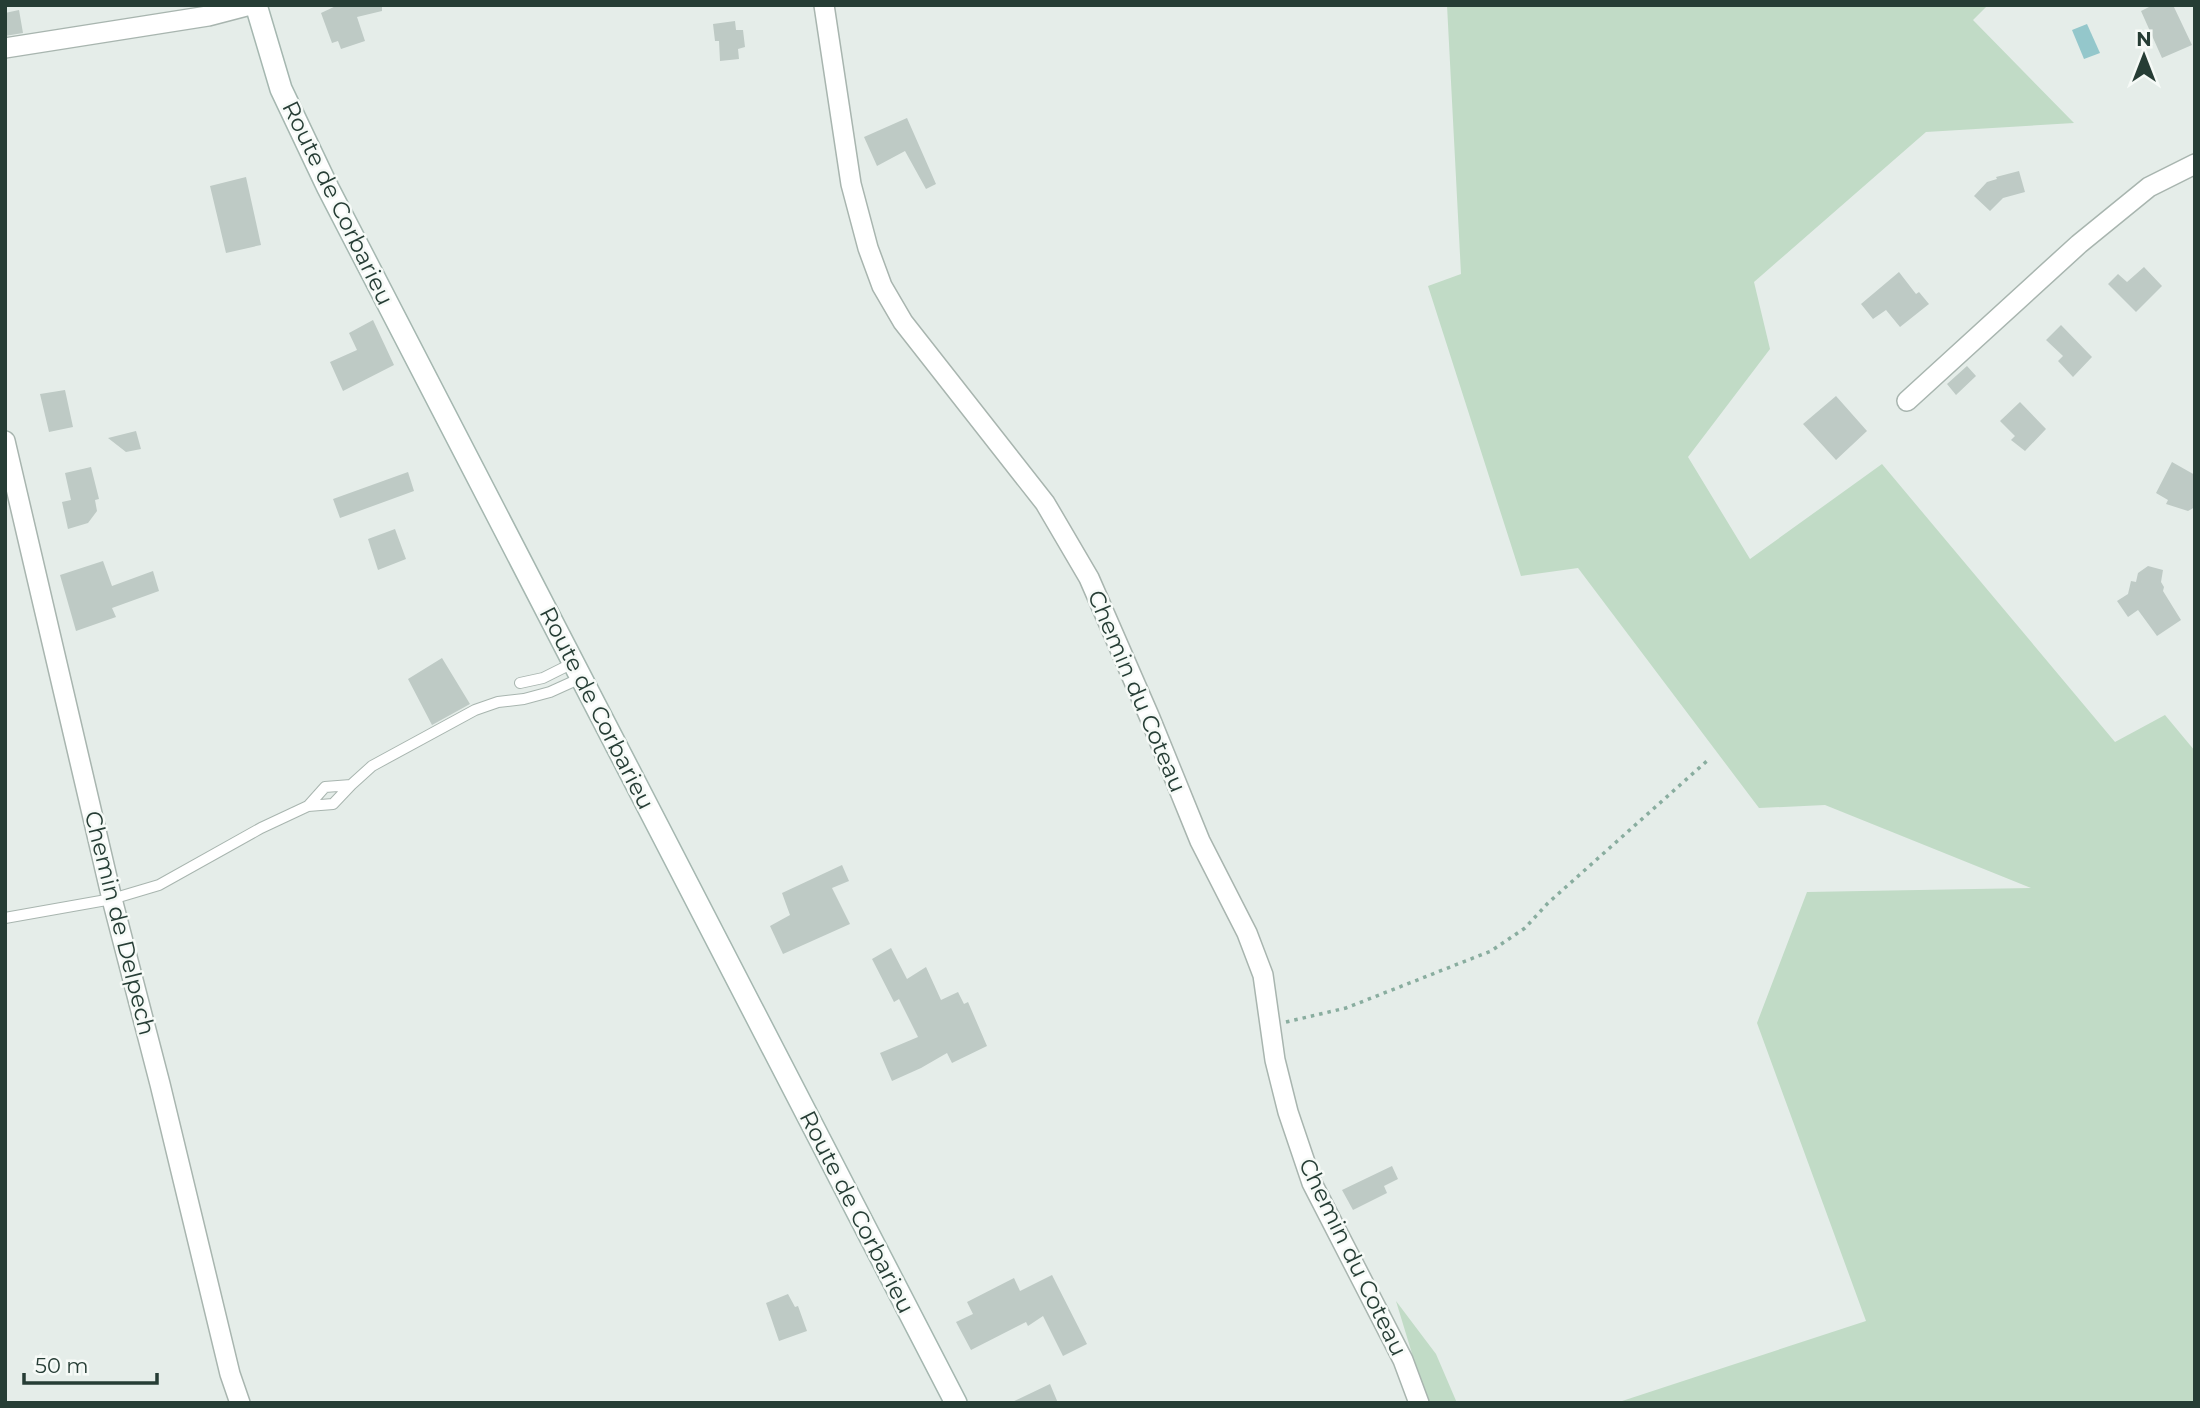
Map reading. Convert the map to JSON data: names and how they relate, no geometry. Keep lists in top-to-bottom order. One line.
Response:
{"streets":{"main road":["Route de Corbarieu"],"street":["Chemin du Coteau","Chemin de Delpech"]},"scale_bar":"50 m","north":"top"}
